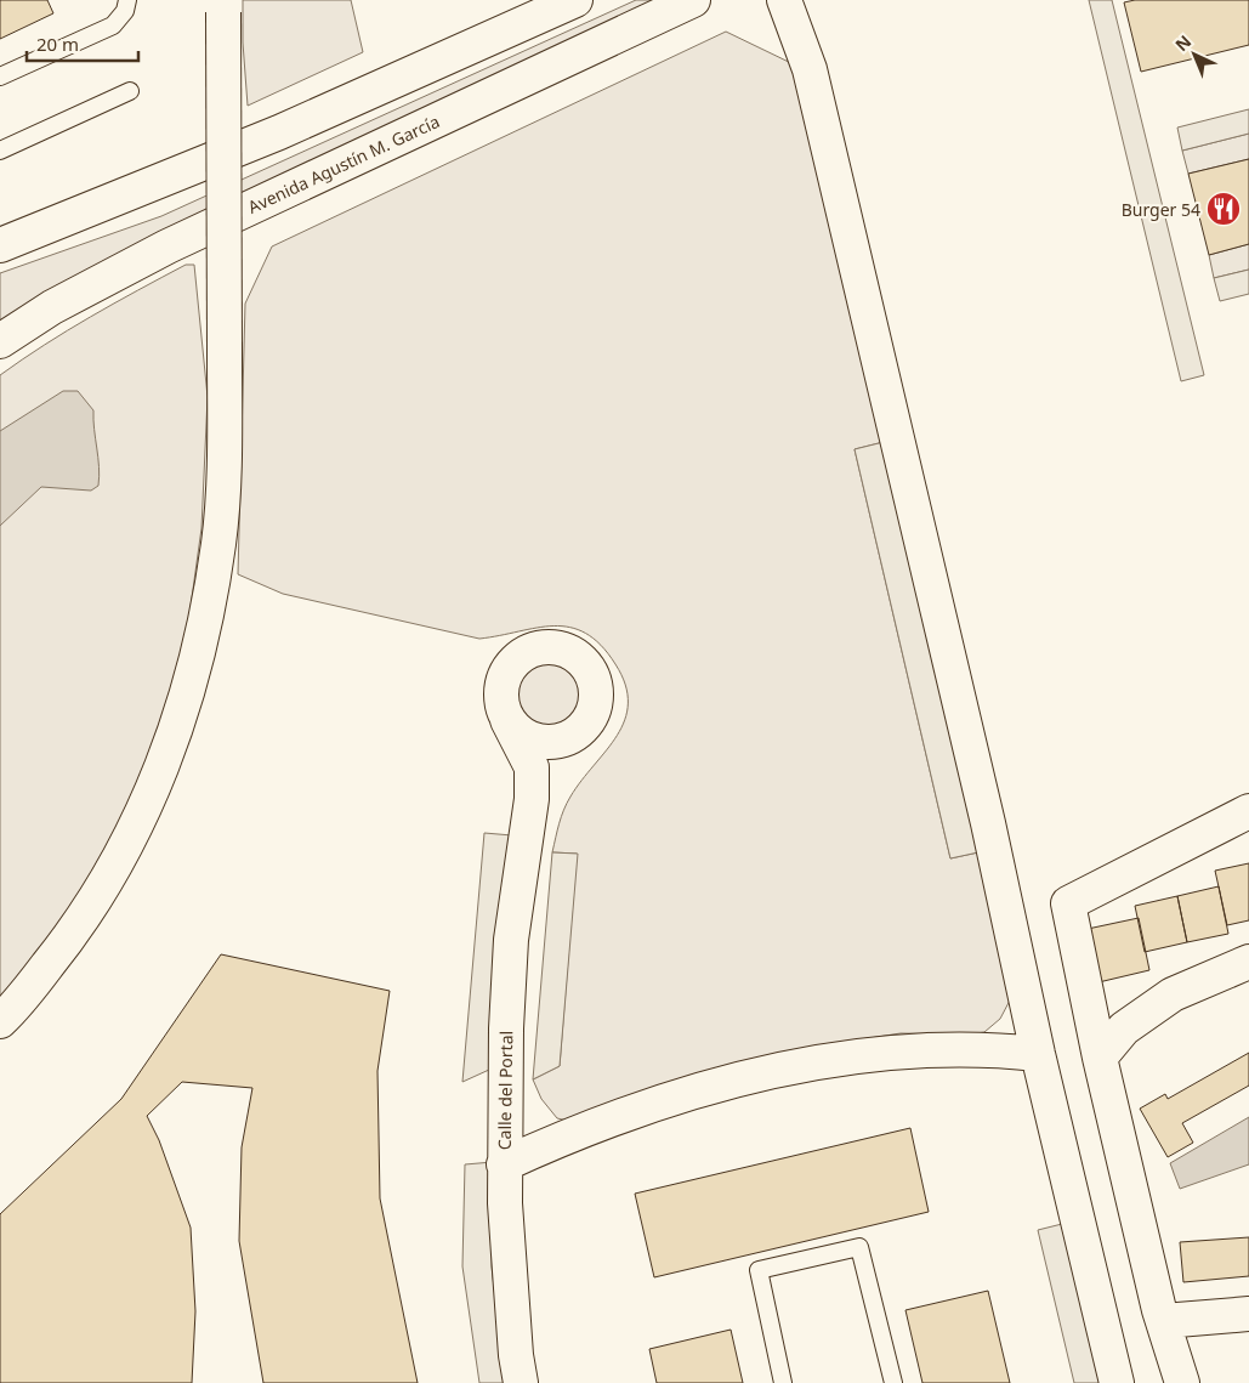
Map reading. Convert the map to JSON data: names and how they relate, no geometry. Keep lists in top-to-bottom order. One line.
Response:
{"streets":{"street":["Avenida Agustín M. García","Calle del Portal"]},"places":{"restaurant":["Burger 54"]},"scale_bar":"20 m","north":"top left"}
